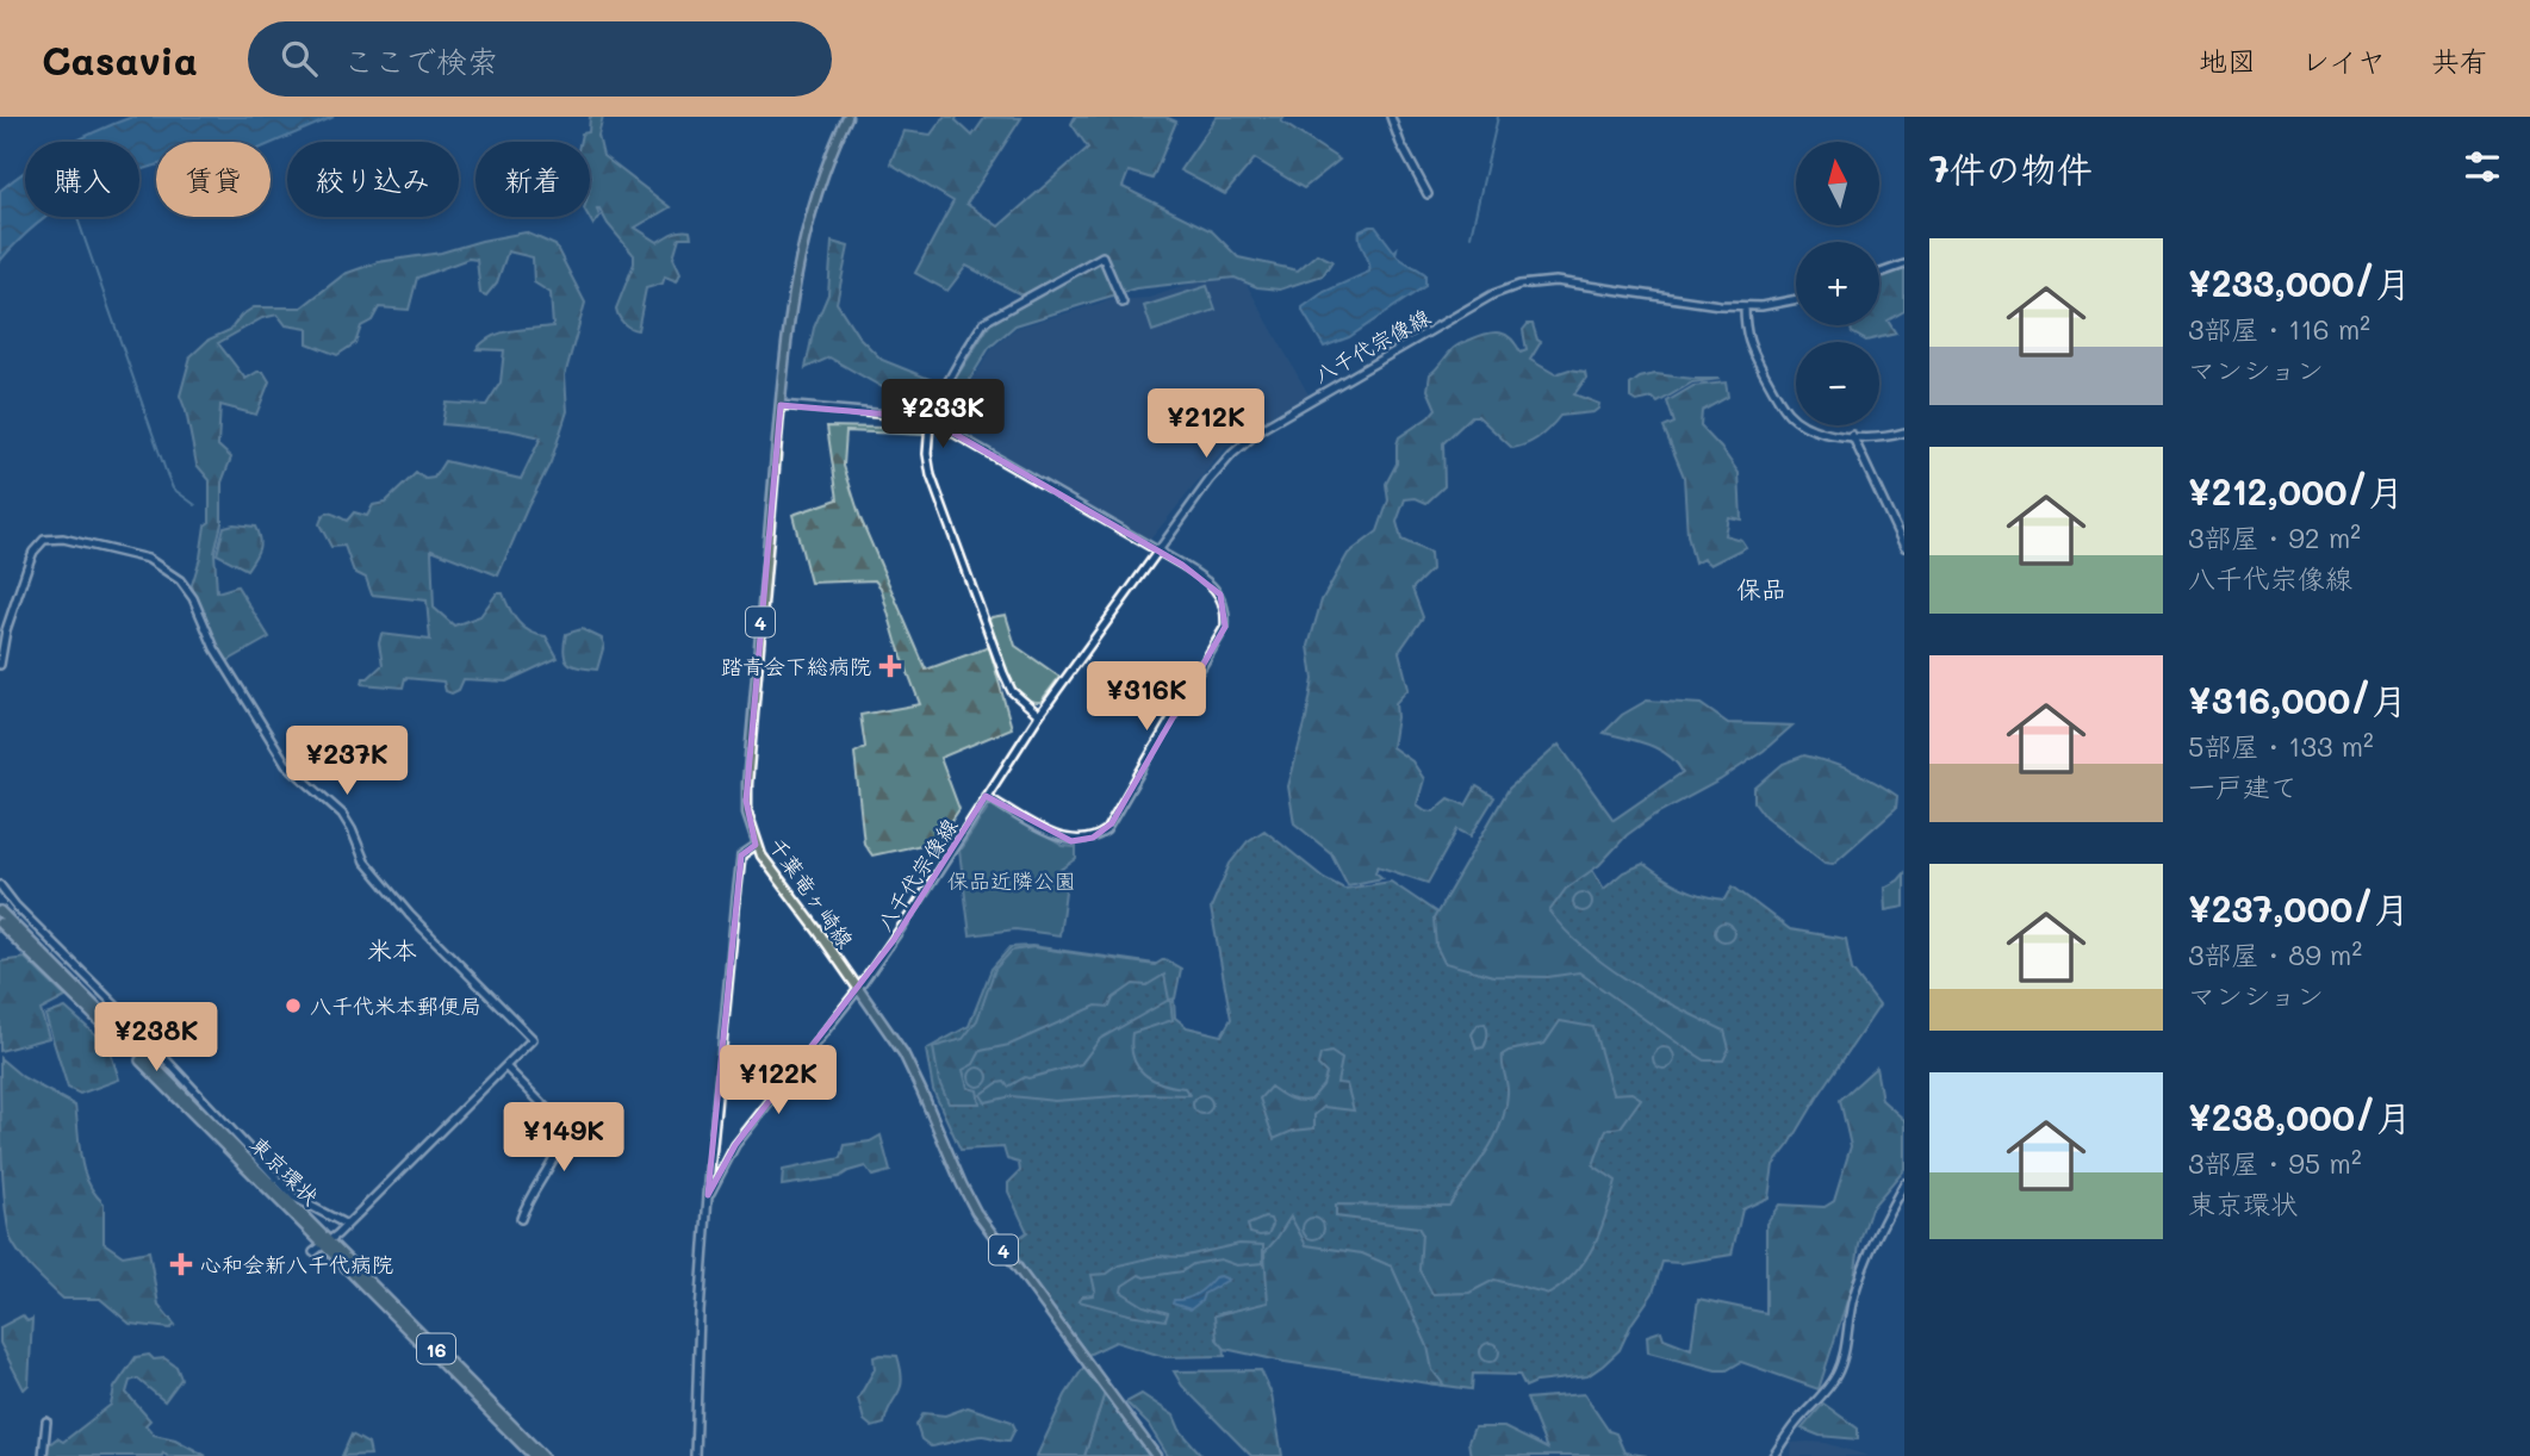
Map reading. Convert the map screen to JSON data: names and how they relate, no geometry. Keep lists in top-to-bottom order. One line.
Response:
{"streets":{"highway":["東京環状","16"],"main road":["4","千葉竜ヶ崎線"],"street":["八千代宗像線"]},"crossings":[["八千代宗像線","千葉竜ヶ崎線"]],"districts":["保品","米本"],"parks":["保品近隣公園"],"places":{"health":["踏青会下総病院","心和会新八千代病院"],"other":["八千代米本郵便局"]},"north":"top","page":{"header":"Casavia","search":"ここで検索","nav":["地図","レイヤ","共有"],"heading":"7件の物件","map_buttons":["+","−"],"chip":["購入","賃貸","絞り込み","新着"],"list":[{"name":"¥233,000/月","note":"3部屋 · 116 m² · マンション"},{"name":"¥212,000/月","note":"3部屋 · 92 m² · 八千代宗像線"},{"name":"¥316,000/月","note":"5部屋 · 133 m² · 一戸建て"},{"name":"¥237,000/月","note":"3部屋 · 89 m² · マンション"},{"name":"¥238,000/月","note":"3部屋 · 95 m² · 東京環状"}],"price":["¥233K","¥212K","¥316K","¥237K","¥238K","¥122K","¥149K"]}}
